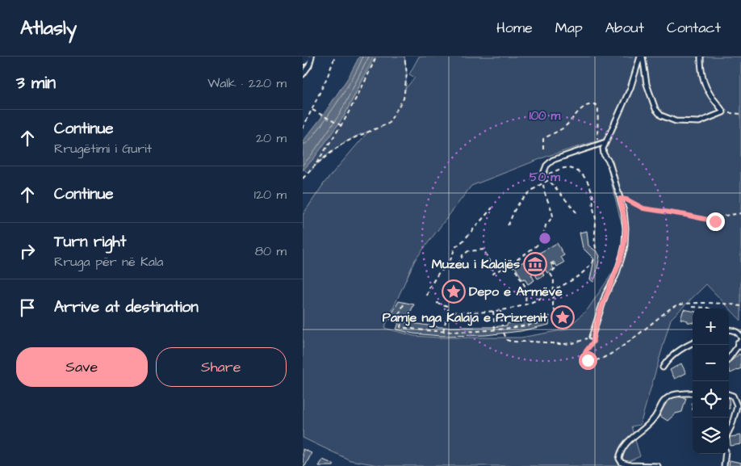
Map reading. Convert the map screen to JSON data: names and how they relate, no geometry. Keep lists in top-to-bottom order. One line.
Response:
{"places":{"museum":["Muzeu i Kalajës"],"place":["Depo e Armëve","Pamje nga Kalaja e Prizrenit"]},"page":{"header":"Atlasly","nav":["Home","Map","About","Contact"],"heading":["3 min","Walk · 220 m"],"list":[["Continue","Rrugëtimi i Gurit","20 m"],["Continue","120 m"],["Turn right","Rruga për në Kala","80 m"],"Arrive at destination"],"map_buttons":["+","−"],"buttons":["Save","Share"]},"rings":["100 m","50 m"]}
